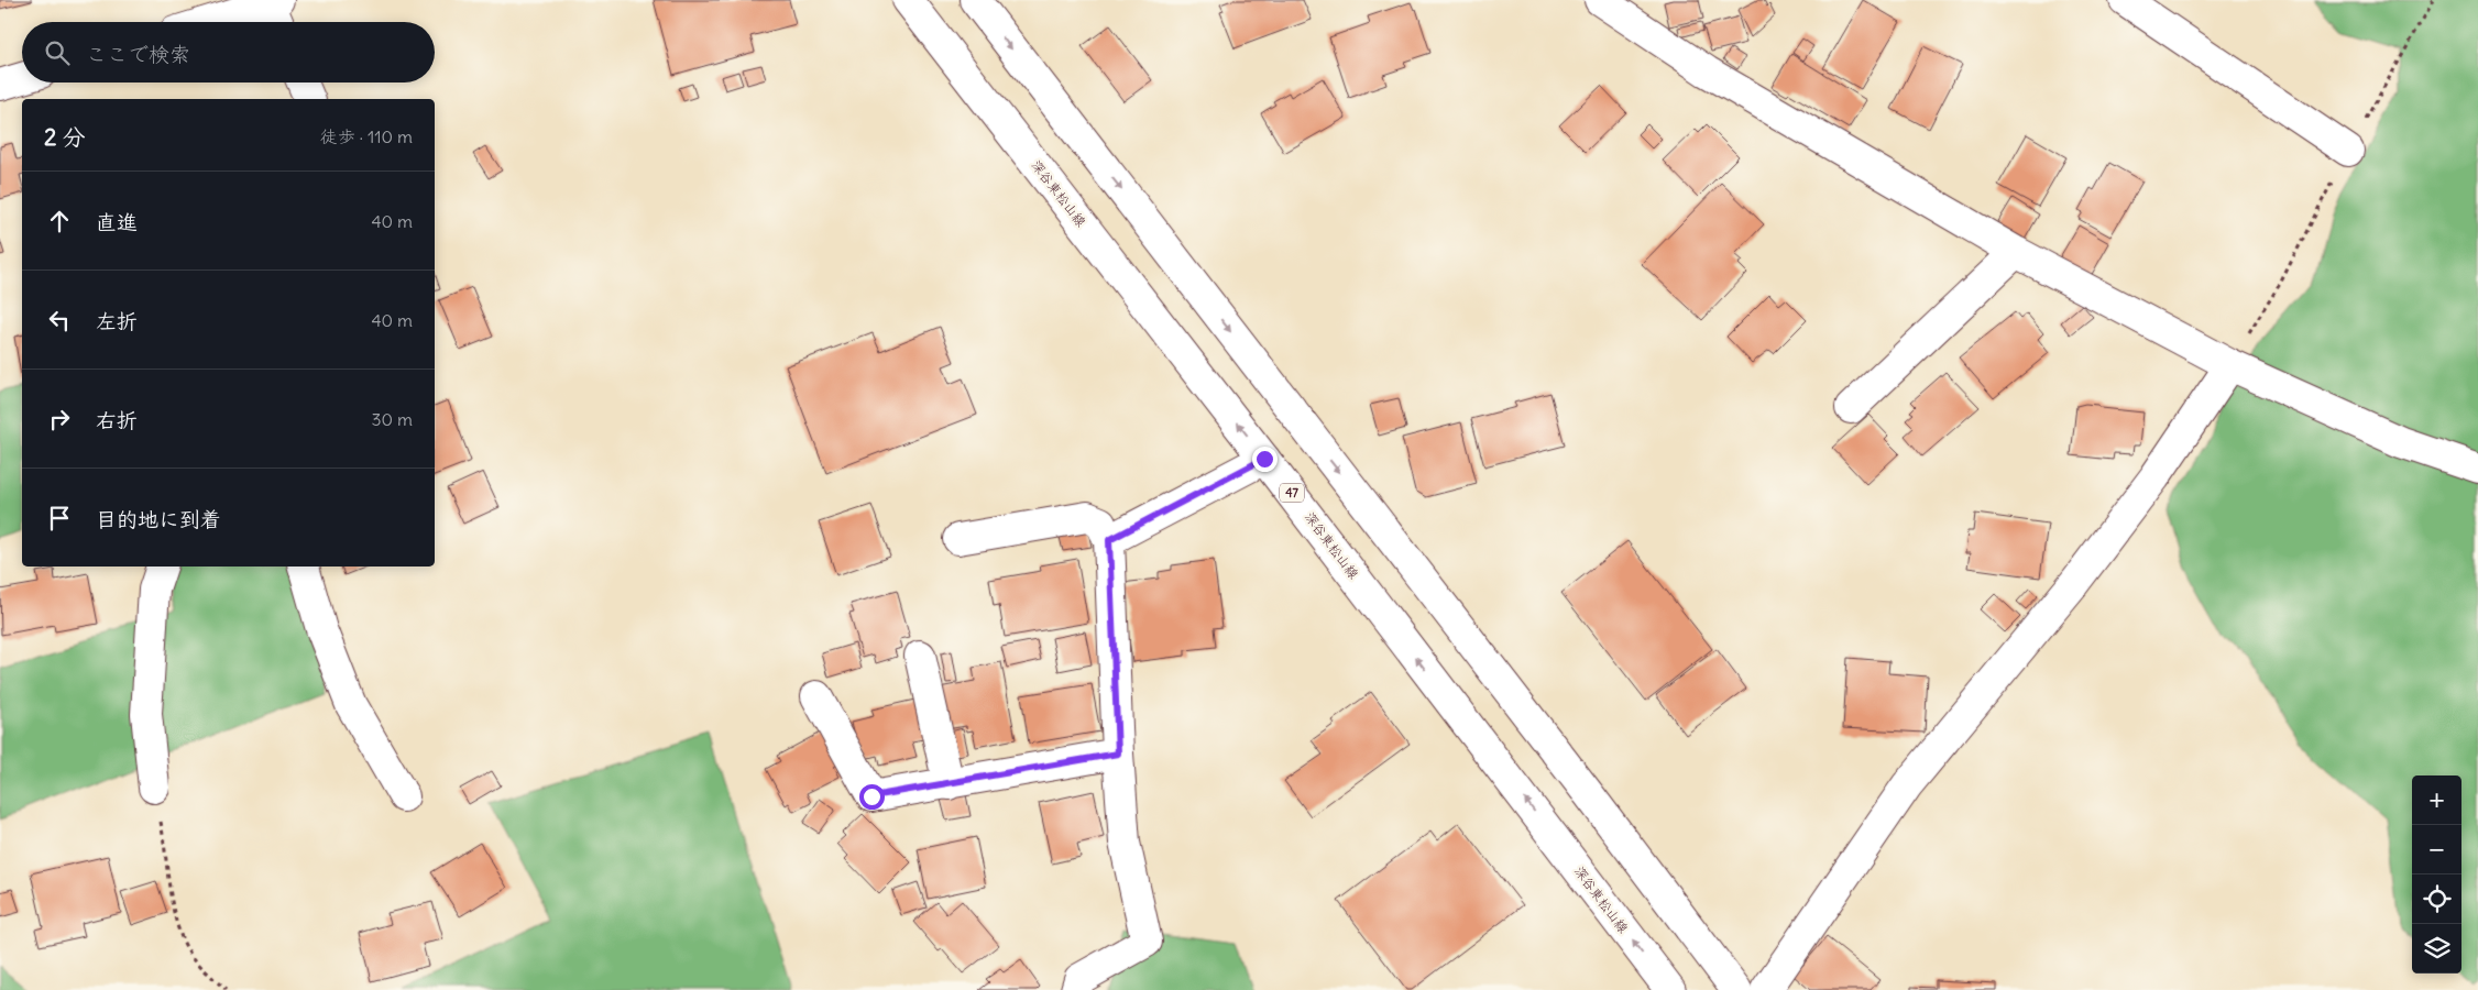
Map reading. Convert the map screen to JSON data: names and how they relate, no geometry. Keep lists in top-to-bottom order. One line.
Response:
{"streets":{"street":["深谷東松山線","47"]},"page":{"search":"ここで検索","heading":["2 分","徒歩 · 110 m"],"list":[["直進","40 m"],["左折","40 m"],["右折","30 m"],"目的地に到着"],"map_buttons":["+","−"]}}
